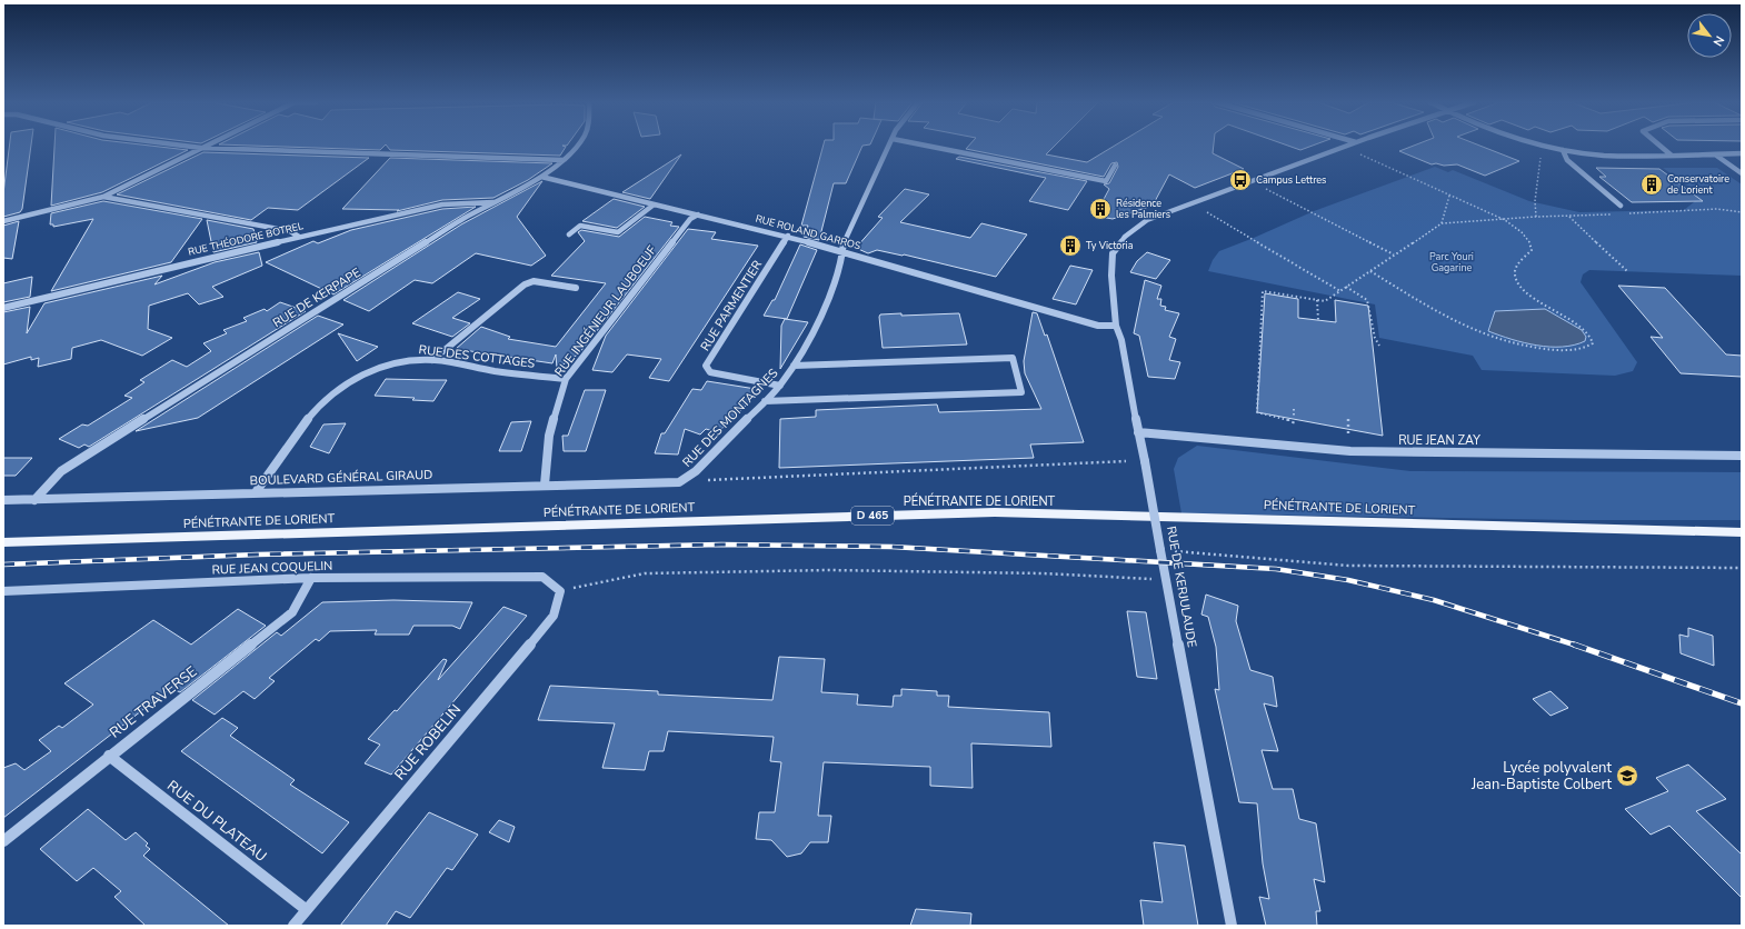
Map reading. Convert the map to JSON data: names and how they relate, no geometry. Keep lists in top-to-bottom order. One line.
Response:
{"streets":{"main road":["PÉNÉTRANTE DE LORIENT","D 465"],"street":["RUE ROLAND GARROS","RUE THÉODORE BOTREL","RUE DE KERPAPE","RUE PARMENTIER","RUE INGÉNIEUR LAUBOEUF","RUE DES COTTAGES","RUE DES MONTAGNES","RUE JEAN ZAY","BOULEVARD GÉNÉRAL GIRAUD","RUE JEAN COQUELIN","RUE DE KERJULAUDE","RUE TRAVERSE","RUE ROBELIN","RUE DU PLATEAU"]},"crossings":[["RUE ROLAND GARROS","RUE DE KERPAPE"],["RUE ROLAND GARROS","RUE PARMENTIER"],["RUE ROLAND GARROS","RUE INGÉNIEUR LAUBOEUF"],["RUE ROLAND GARROS","RUE DES MONTAGNES"],["RUE ROLAND GARROS","RUE DE KERJULAUDE"],["RUE THÉODORE BOTREL","RUE DE KERPAPE"],["RUE DE KERPAPE","BOULEVARD GÉNÉRAL GIRAUD"],["RUE PARMENTIER","RUE DES MONTAGNES"],["RUE INGÉNIEUR LAUBOEUF","RUE DES COTTAGES"],["RUE INGÉNIEUR LAUBOEUF","BOULEVARD GÉNÉRAL GIRAUD"],["RUE DES COTTAGES","BOULEVARD GÉNÉRAL GIRAUD"],["RUE DES MONTAGNES","BOULEVARD GÉNÉRAL GIRAUD"],["RUE JEAN ZAY","RUE DE KERJULAUDE"],["RUE JEAN COQUELIN","RUE TRAVERSE"],["RUE JEAN COQUELIN","RUE ROBELIN"],["RUE TRAVERSE","RUE DU PLATEAU"],["RUE ROBELIN","RUE DU PLATEAU"]],"parks":["Parc Youri Gagarine"],"places":{"bus stop":["Campus Lettres"],"building":["Conservatoire de Lorient","Résidence les Palmiers","Ty Victoria"],"school or university":["Lycée polyvalent Jean-Baptiste Colbert"]},"north":"bottom right"}
